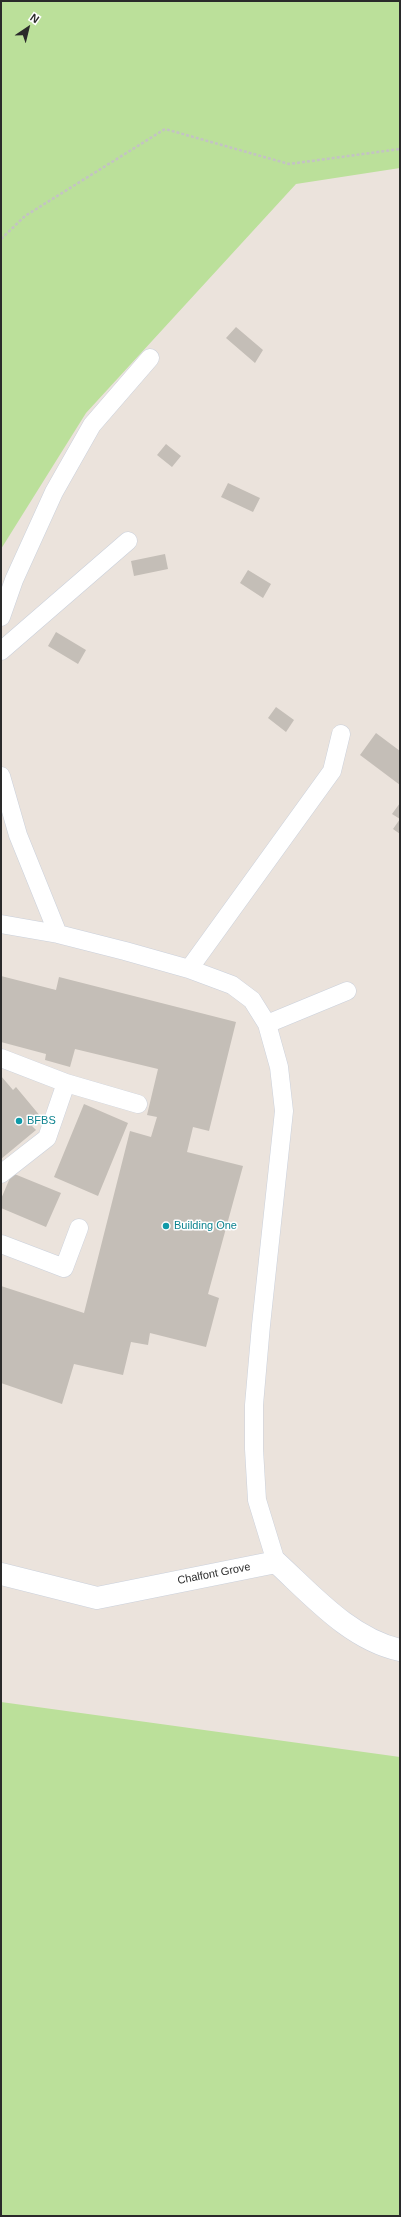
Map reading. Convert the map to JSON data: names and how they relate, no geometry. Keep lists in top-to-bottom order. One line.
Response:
{"streets":{"street":["Chalfont Grove"]},"places":["BFBS","Building One"],"north":"top right"}
